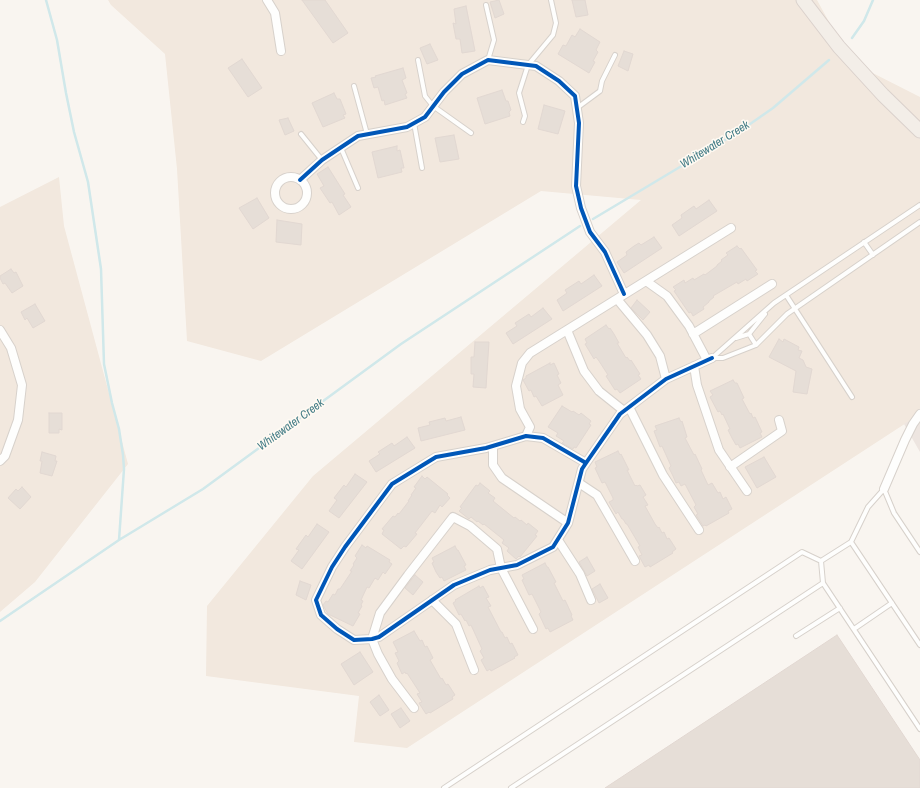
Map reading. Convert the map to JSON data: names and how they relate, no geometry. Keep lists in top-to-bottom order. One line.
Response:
{"water":["Whitewater Creek"]}
